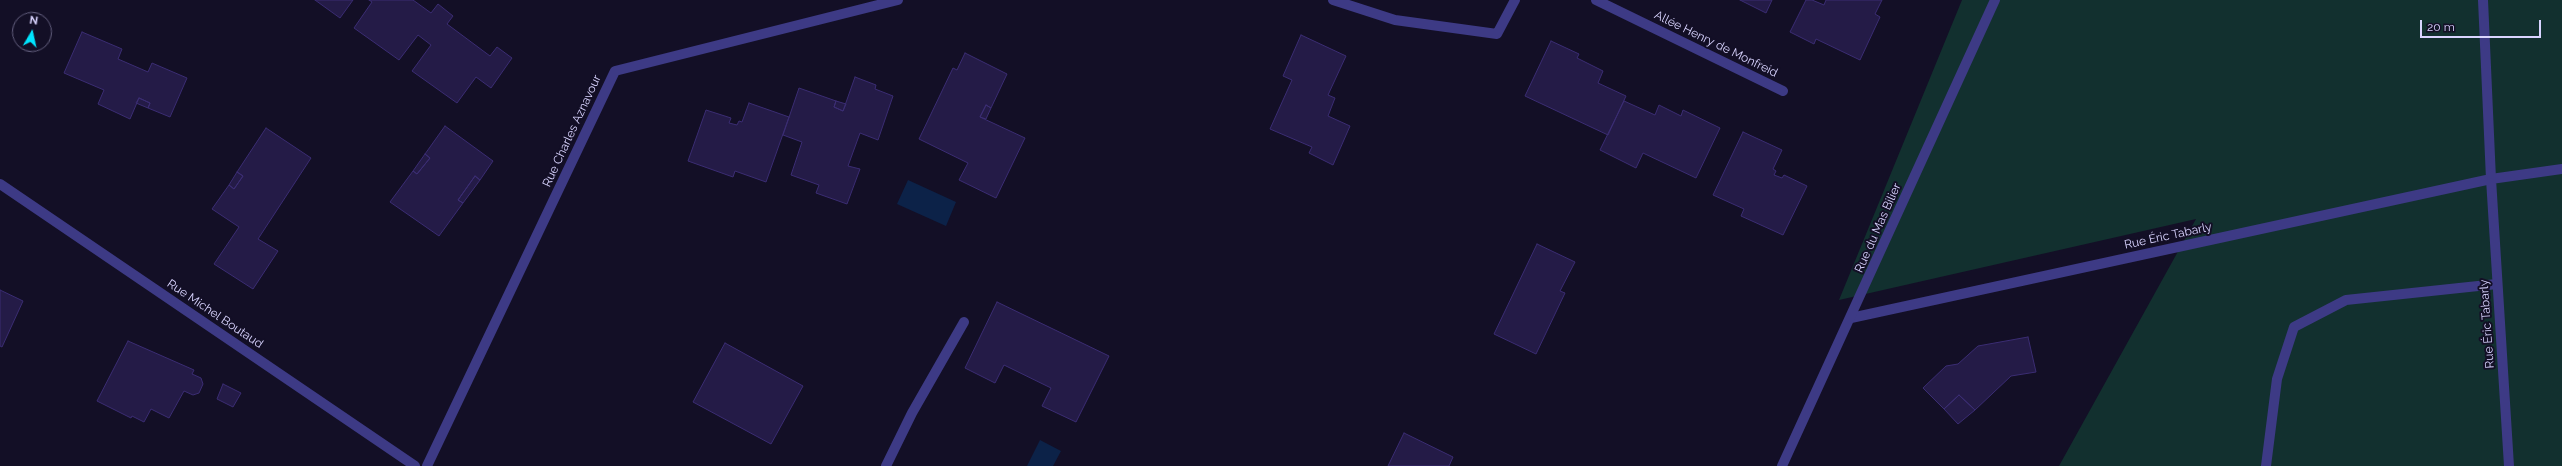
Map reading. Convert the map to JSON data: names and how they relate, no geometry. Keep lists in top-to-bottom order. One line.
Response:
{"streets":{"street":["Allée Henry de Monfreid","Rue Charles Aznavour","Rue du Mas Bilier","Rue Éric Tabarly","Rue Michel Boutaud"]},"crossings":[["Rue du Mas Bilier","Rue Éric Tabarly"]],"scale_bar":"20 m","north":"top"}
